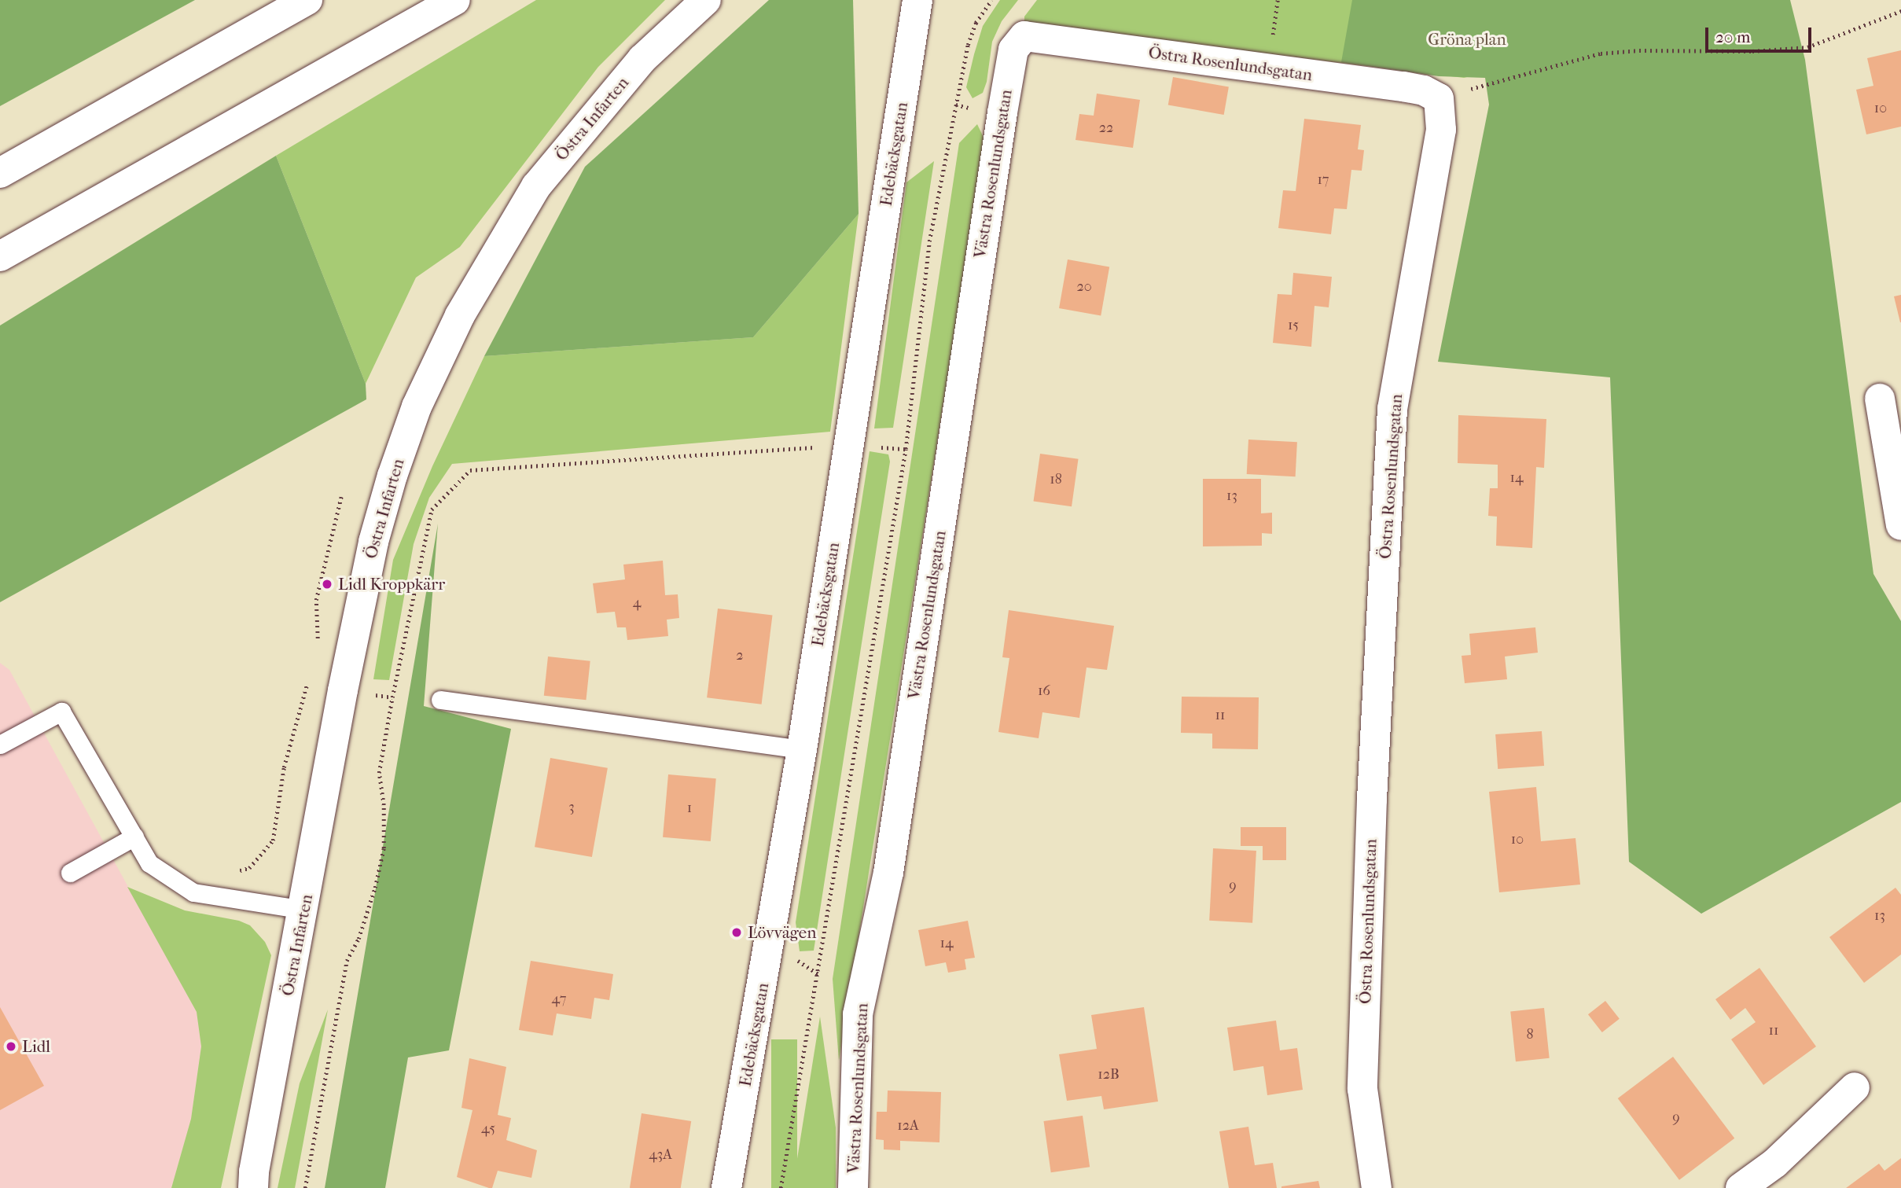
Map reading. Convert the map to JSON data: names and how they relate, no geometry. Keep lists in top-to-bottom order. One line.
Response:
{"streets":{"main road":["Östra Rosenlundsgatan","Östra Infarten","Edebäcksgatan","Västra Rosenlundsgatan"]},"crossings":[["Östra Rosenlundsgatan","Västra Rosenlundsgatan"]],"parks":["Gröna plan"],"places":["Lidl Kroppkärr","Lövvägen","Lidl"],"house_numbers":["10","22","17","20","15","14","18","13","4","2","16","11","3","1","10","9","13","14","47","11","8","12B","9","12A","45","43A"],"scale_bar":"20 m"}
